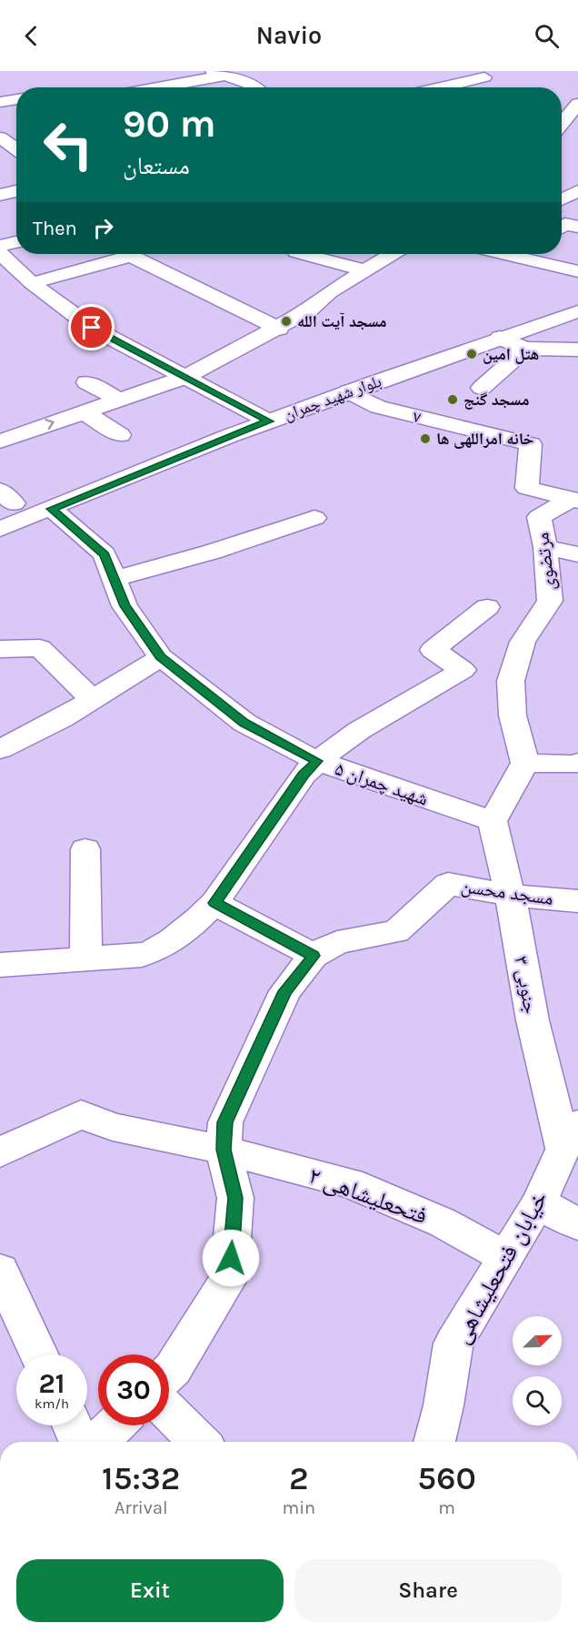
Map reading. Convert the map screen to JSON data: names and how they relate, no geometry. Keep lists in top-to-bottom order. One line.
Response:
{"streets":{"street":["بلوار شهید چمران","۷","مرتضوی","شهید چمران ۵","مسجد محسن","۳ جنوبی","فتحعلیشاهی ۲","خیابان فتحعلیشاهی"]},"crossings":[["بلوار شهید چمران","۷"],["بلوار شهید چمران","شهید چمران ۵"],["۷","مرتضوی"],["شهید چمران ۵","۳ جنوبی"],["مسجد محسن","۳ جنوبی"],["مسجد محسن","فتحعلیشاهی ۲"],["۳ جنوبی","خیابان فتحعلیشاهی"],["فتحعلیشاهی ۲","خیابان فتحعلیشاهی"]],"places":["مسجد آیت الله","هتل امین","مسجد گنج","خانه امراللهی ها"],"north":"top right","page":{"header":"Navio","turn":["90 m","مستعان"],"then":"Then","speed":"21 km/h","limit":"30","eta":["15:32","Arrival","2","min","560","m"],"buttons":["Exit","Share"]}}
